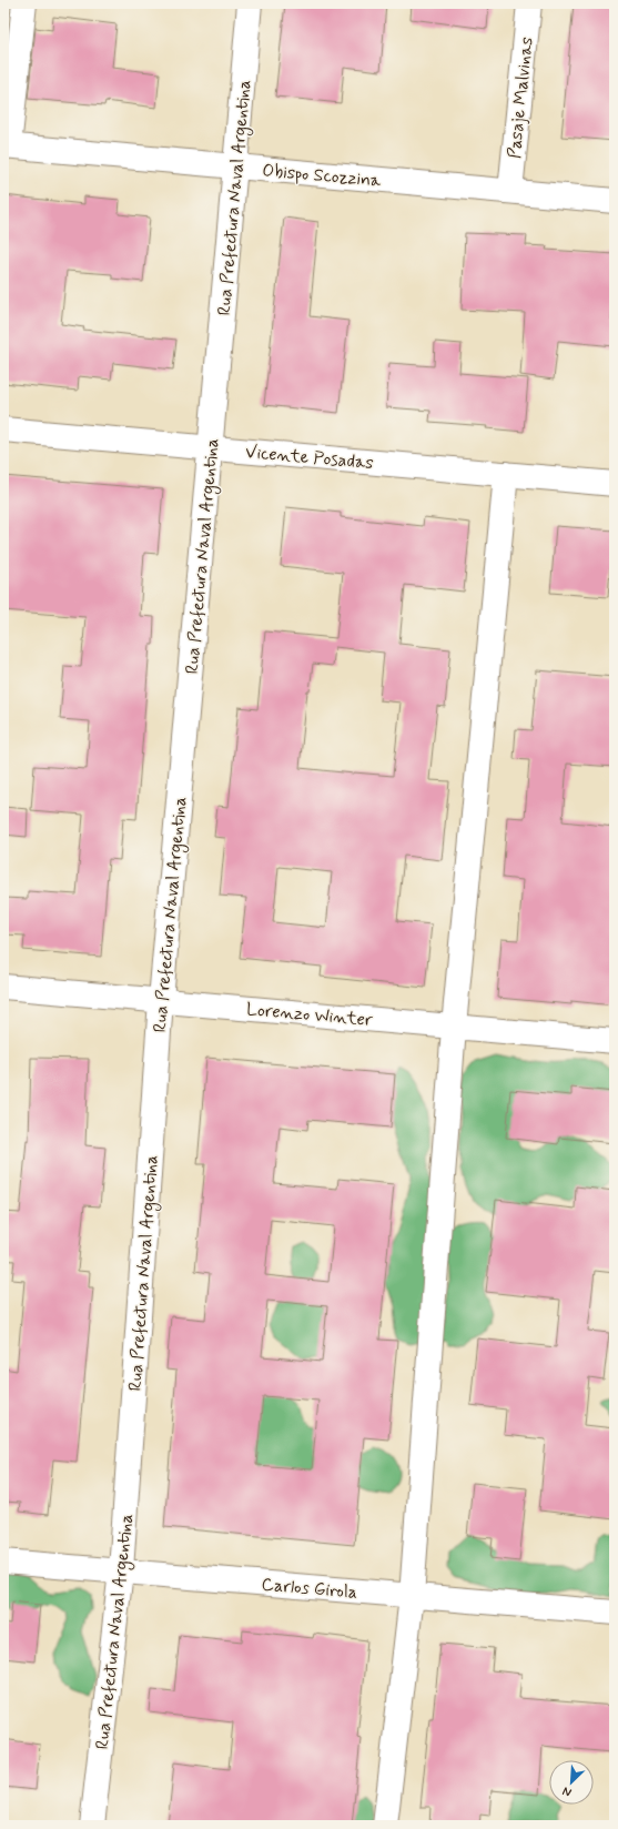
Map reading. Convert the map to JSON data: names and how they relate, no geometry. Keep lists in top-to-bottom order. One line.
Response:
{"streets":{"street":["Pasaje Malvinas","Obispo Scozzina","Rua Prefectura Naval Argentina","Vicente Posadas","Lorenzo Winter","Carlos Girola"]},"crossings":[["Pasaje Malvinas","Obispo Scozzina"],["Obispo Scozzina","Rua Prefectura Naval Argentina"],["Rua Prefectura Naval Argentina","Vicente Posadas"],["Rua Prefectura Naval Argentina","Lorenzo Winter"],["Rua Prefectura Naval Argentina","Carlos Girola"]],"north":"bottom left"}
